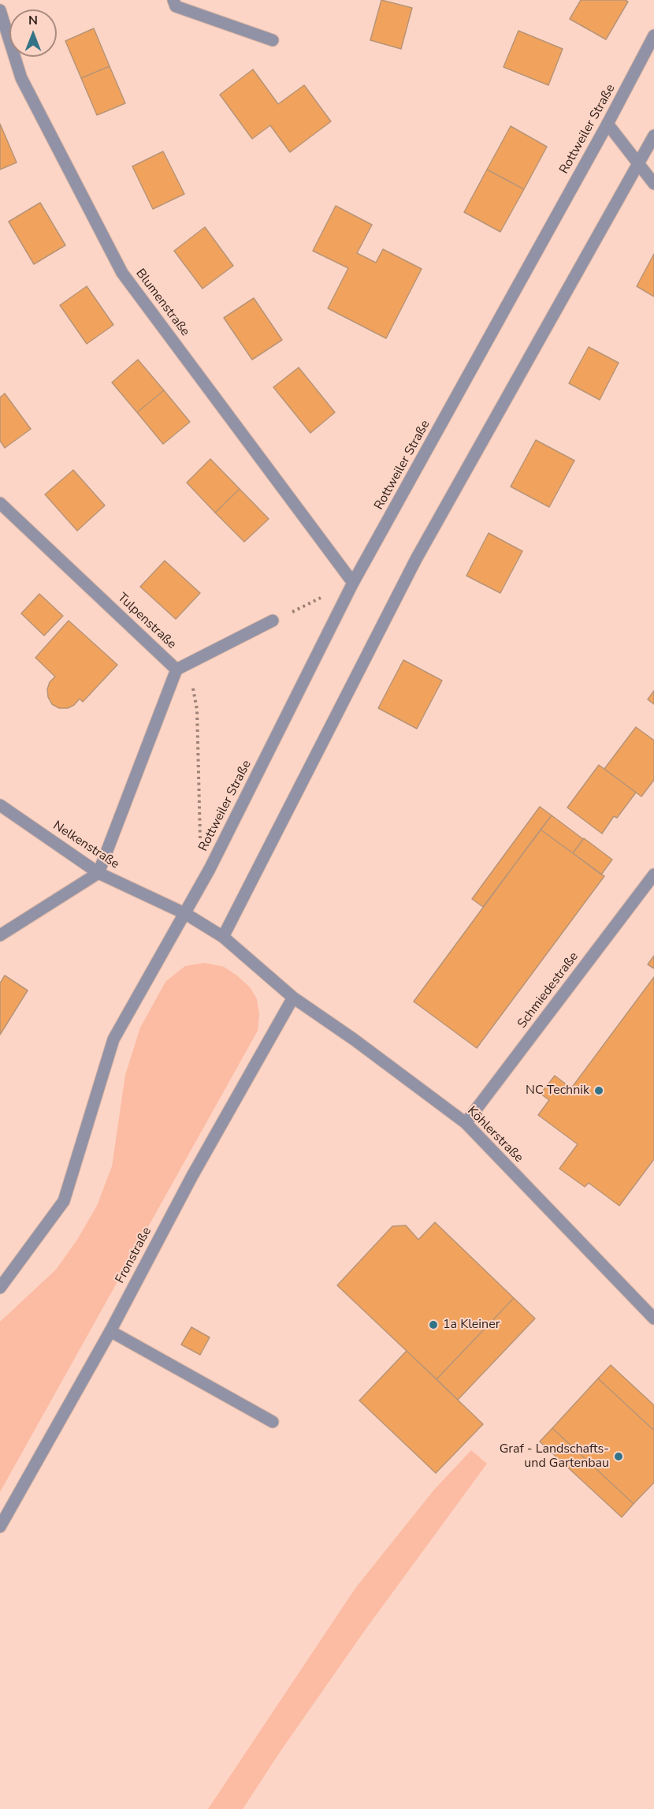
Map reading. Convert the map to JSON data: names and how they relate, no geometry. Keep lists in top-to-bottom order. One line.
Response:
{"streets":{"street":["Rottweiler Straße","Blumenstraße","Tulpenstraße","Nelkenstraße","Schmiedestraße","Köhlerstraße","Fronstraße"]},"crossings":[["Rottweiler Straße","Blumenstraße"],["Rottweiler Straße","Nelkenstraße"],["Tulpenstraße","Nelkenstraße"],["Schmiedestraße","Köhlerstraße"],["Köhlerstraße","Fronstraße"]],"places":["NC Technik","1a Kleiner","Graf - Landschafts- und Gartenbau"],"north":"top"}
